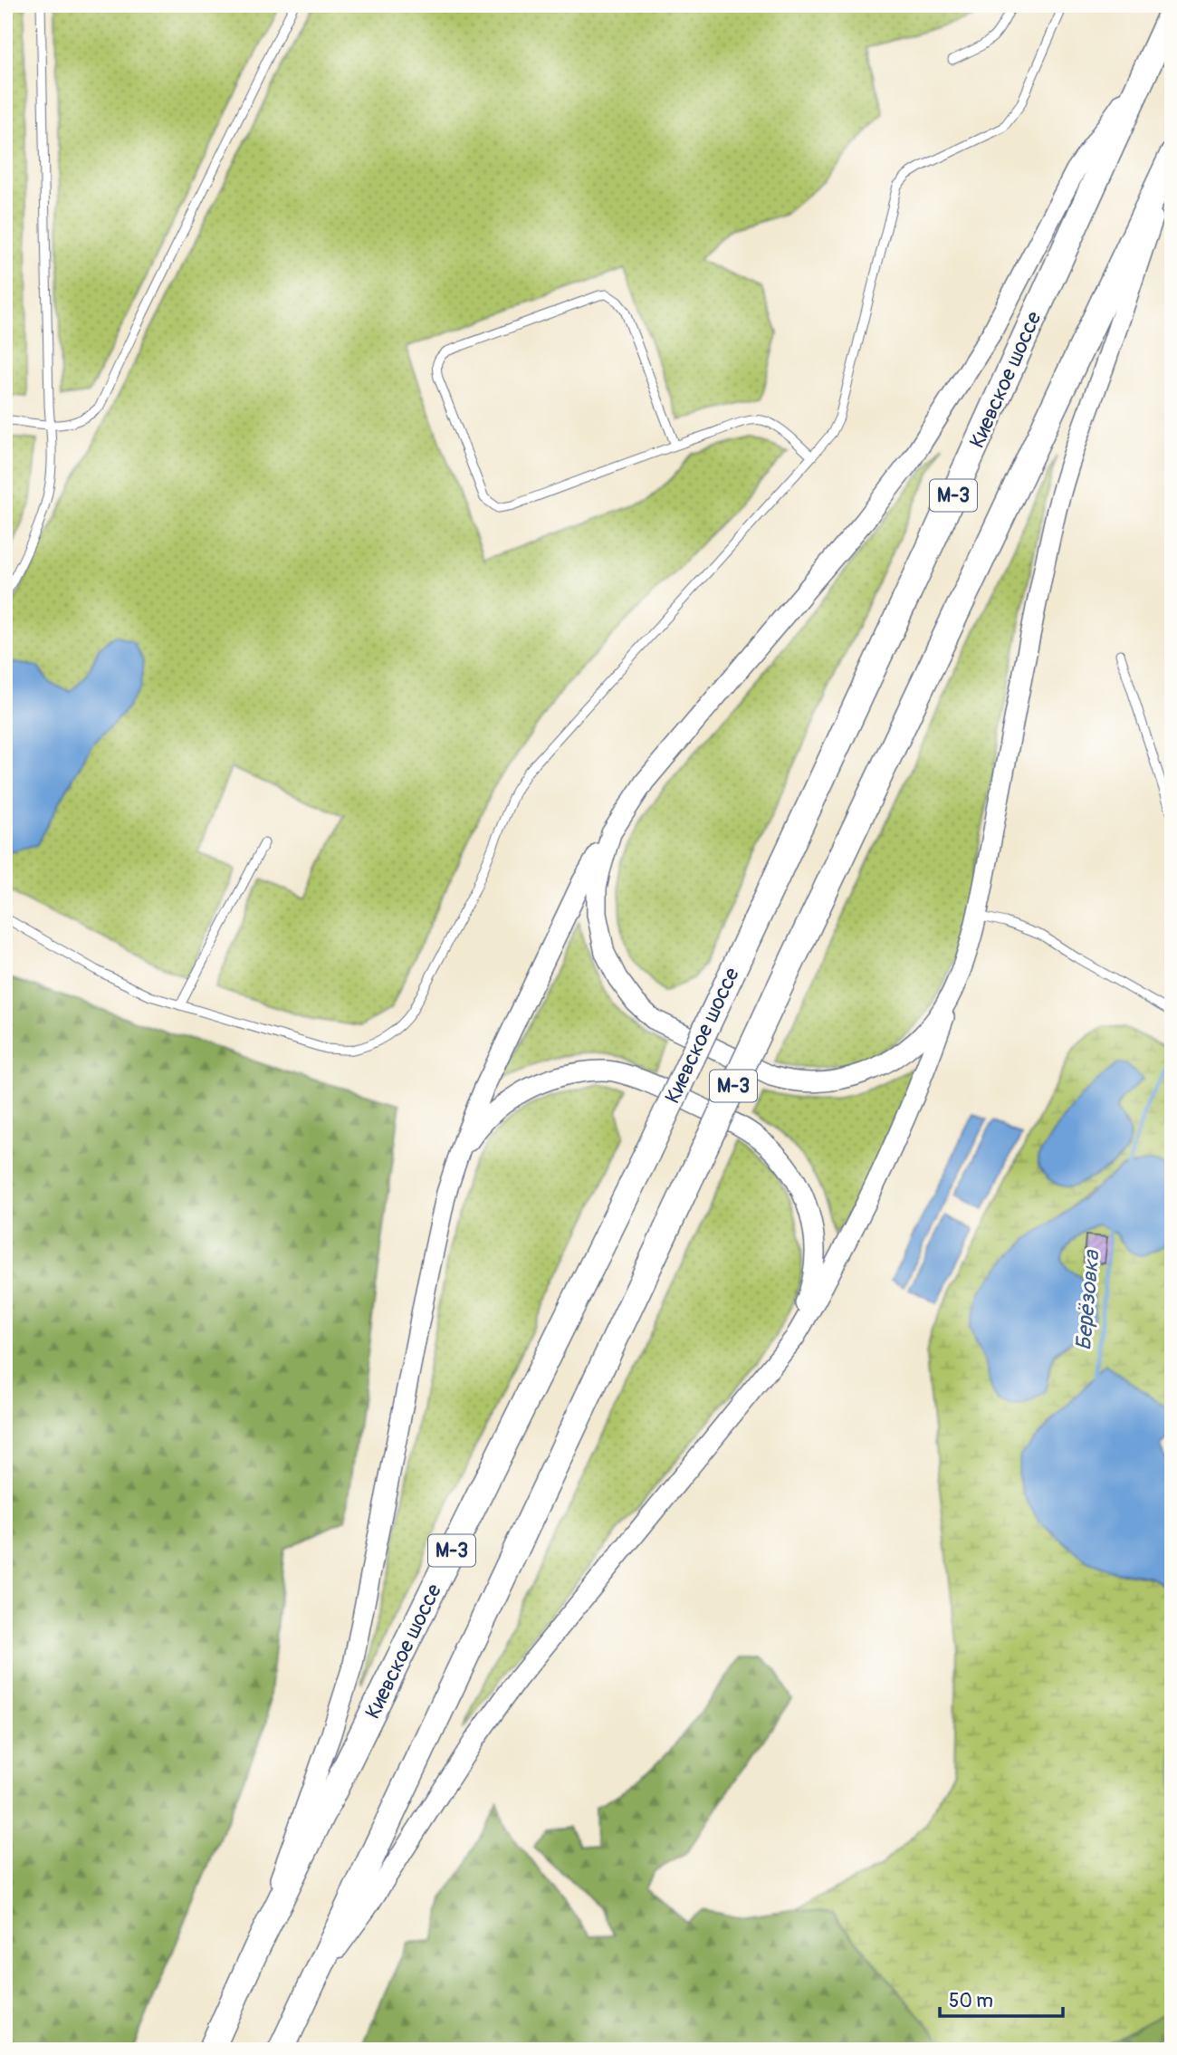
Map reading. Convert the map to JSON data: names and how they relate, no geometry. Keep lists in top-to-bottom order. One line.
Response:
{"streets":{"highway":["Киевское шоссе","М-3"]},"water":["Берёзовка"],"scale_bar":"50 m"}
